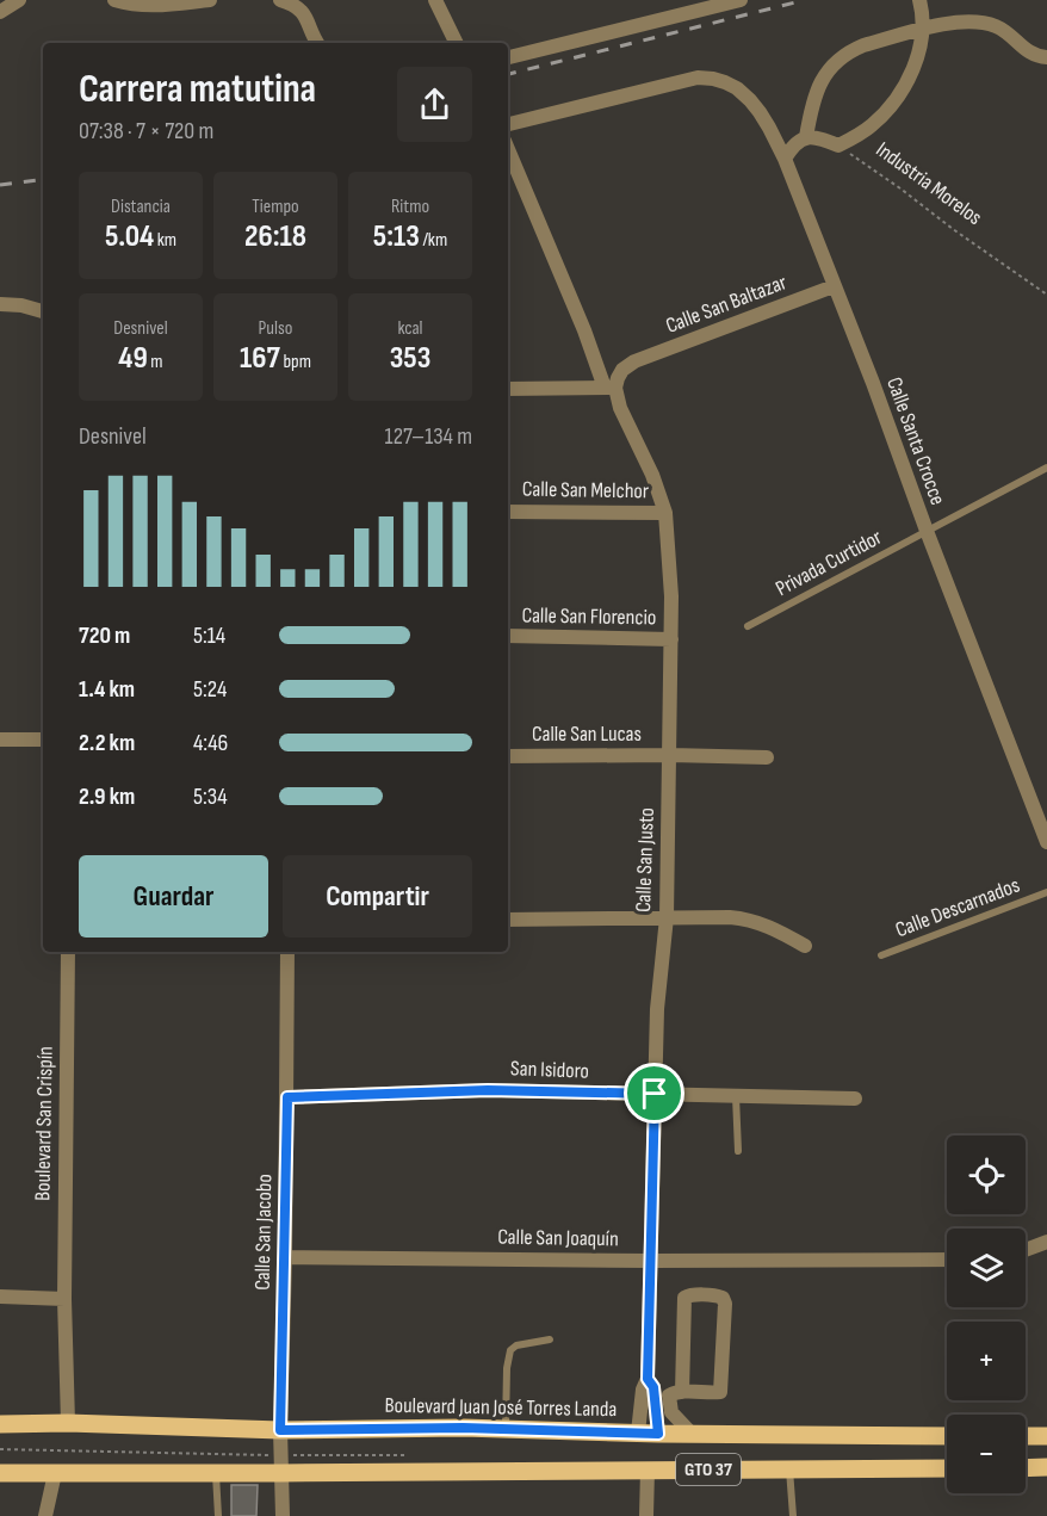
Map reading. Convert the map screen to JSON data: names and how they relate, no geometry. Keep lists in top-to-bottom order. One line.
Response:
{"streets":{"main road":["Boulevard Juan José Torres Landa","GTO 37"],"street":["Calle San Baltazar","Calle Santa Crocce","Calle San Melchor","Calle San Florencio","Calle San Lucas","Calle San Justo","San Isidoro","Boulevard San Crispín","Calle San Jacobo","Calle San Joaquín"],"lane":["Privada Curtidor","Calle Descarnados"],"path":["Industria Morelos"]},"crossings":[["Calle San Baltazar","Calle Santa Crocce"],["Calle San Baltazar","Calle San Justo"],["Calle Santa Crocce","Privada Curtidor"],["Calle San Melchor","Calle San Justo"],["Calle San Florencio","Calle San Justo"],["Calle San Lucas","Calle San Justo"],["Calle San Justo","San Isidoro"],["Calle San Justo","Calle San Joaquín"],["Calle San Justo","Boulevard Juan José Torres Landa"],["San Isidoro","Calle San Jacobo"],["Boulevard San Crispín","Boulevard Juan José Torres Landa"],["Calle San Jacobo","Calle San Joaquín"],["Calle San Jacobo","Boulevard Juan José Torres Landa"],["Calle San Jacobo","GTO 37"]],"page":{"heading":["Carrera matutina","07:38 · 7 × 720 m"],"stats":[["Distancia","5.04 km"],["Tiempo","26:18"],["Ritmo","5:13 /km"],["Desnivel","49 m"],["Pulso","167 bpm"],["kcal","353"]],"chart":["Desnivel","127–134 m"],"list":[{"name":"720 m","note":"5:14"},{"name":"1.4 km","note":"5:24"},{"name":"2.2 km","note":"4:46"},{"name":"2.9 km","note":"5:34"}],"buttons":["Guardar","Compartir"],"map_buttons":["+","−"]}}
